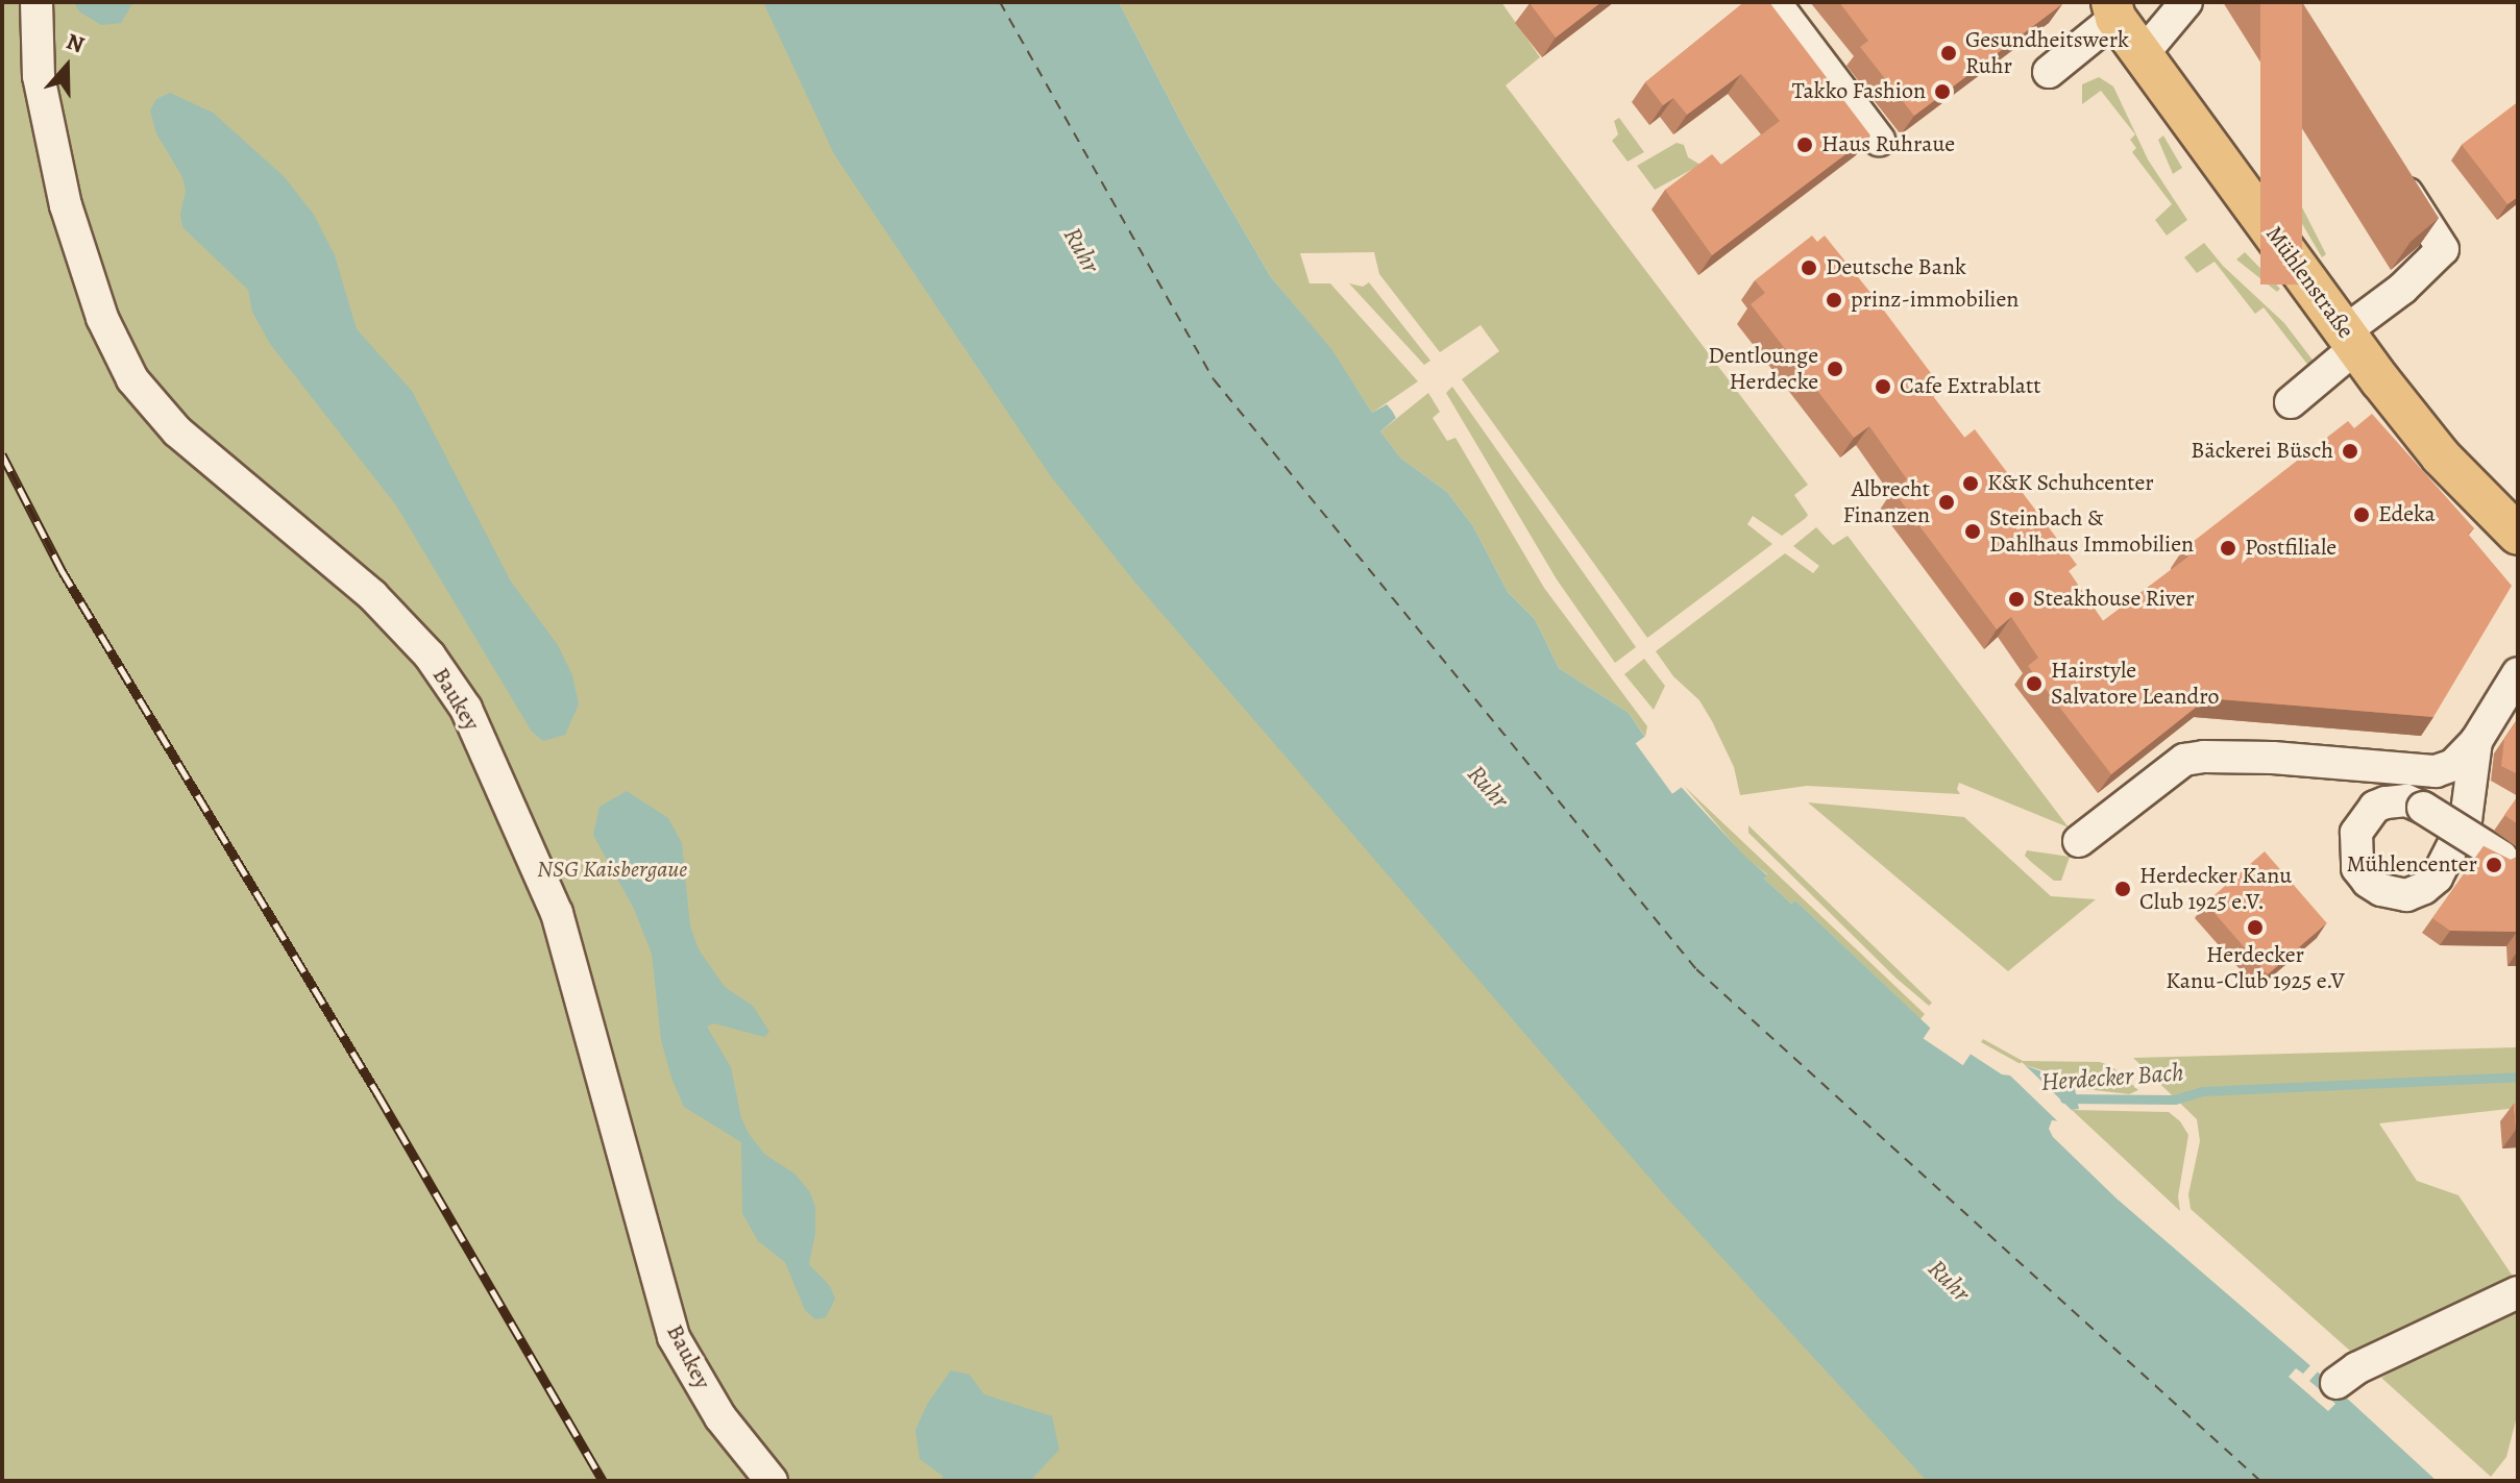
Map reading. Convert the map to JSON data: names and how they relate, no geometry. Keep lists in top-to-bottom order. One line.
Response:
{"streets":{"main road":["Mühlenstraße"],"street":["Baukey"]},"water":["Ruhr","Herdecker Bach"],"parks":["NSG Kaisbergaue"],"places":["Gesundheitswerk Ruhr","Takko Fashion","Haus Ruhraue","Deutsche Bank","prinz-immobilien","Dentlounge Herdecke","Cafe Extrablatt","Bäckerei Büsch","K&K Schuhcenter","Albrecht Finanzen","Edeka","Steinbach & Dahlhaus Immobilien","Postfiliale","Steakhouse River","Hairstyle Salvatore Leandro","Mühlencenter","Herdecker Kanu Club 1925 e.V.","Herdecker Kanu-Club 1925 e.V"],"north":"top"}
